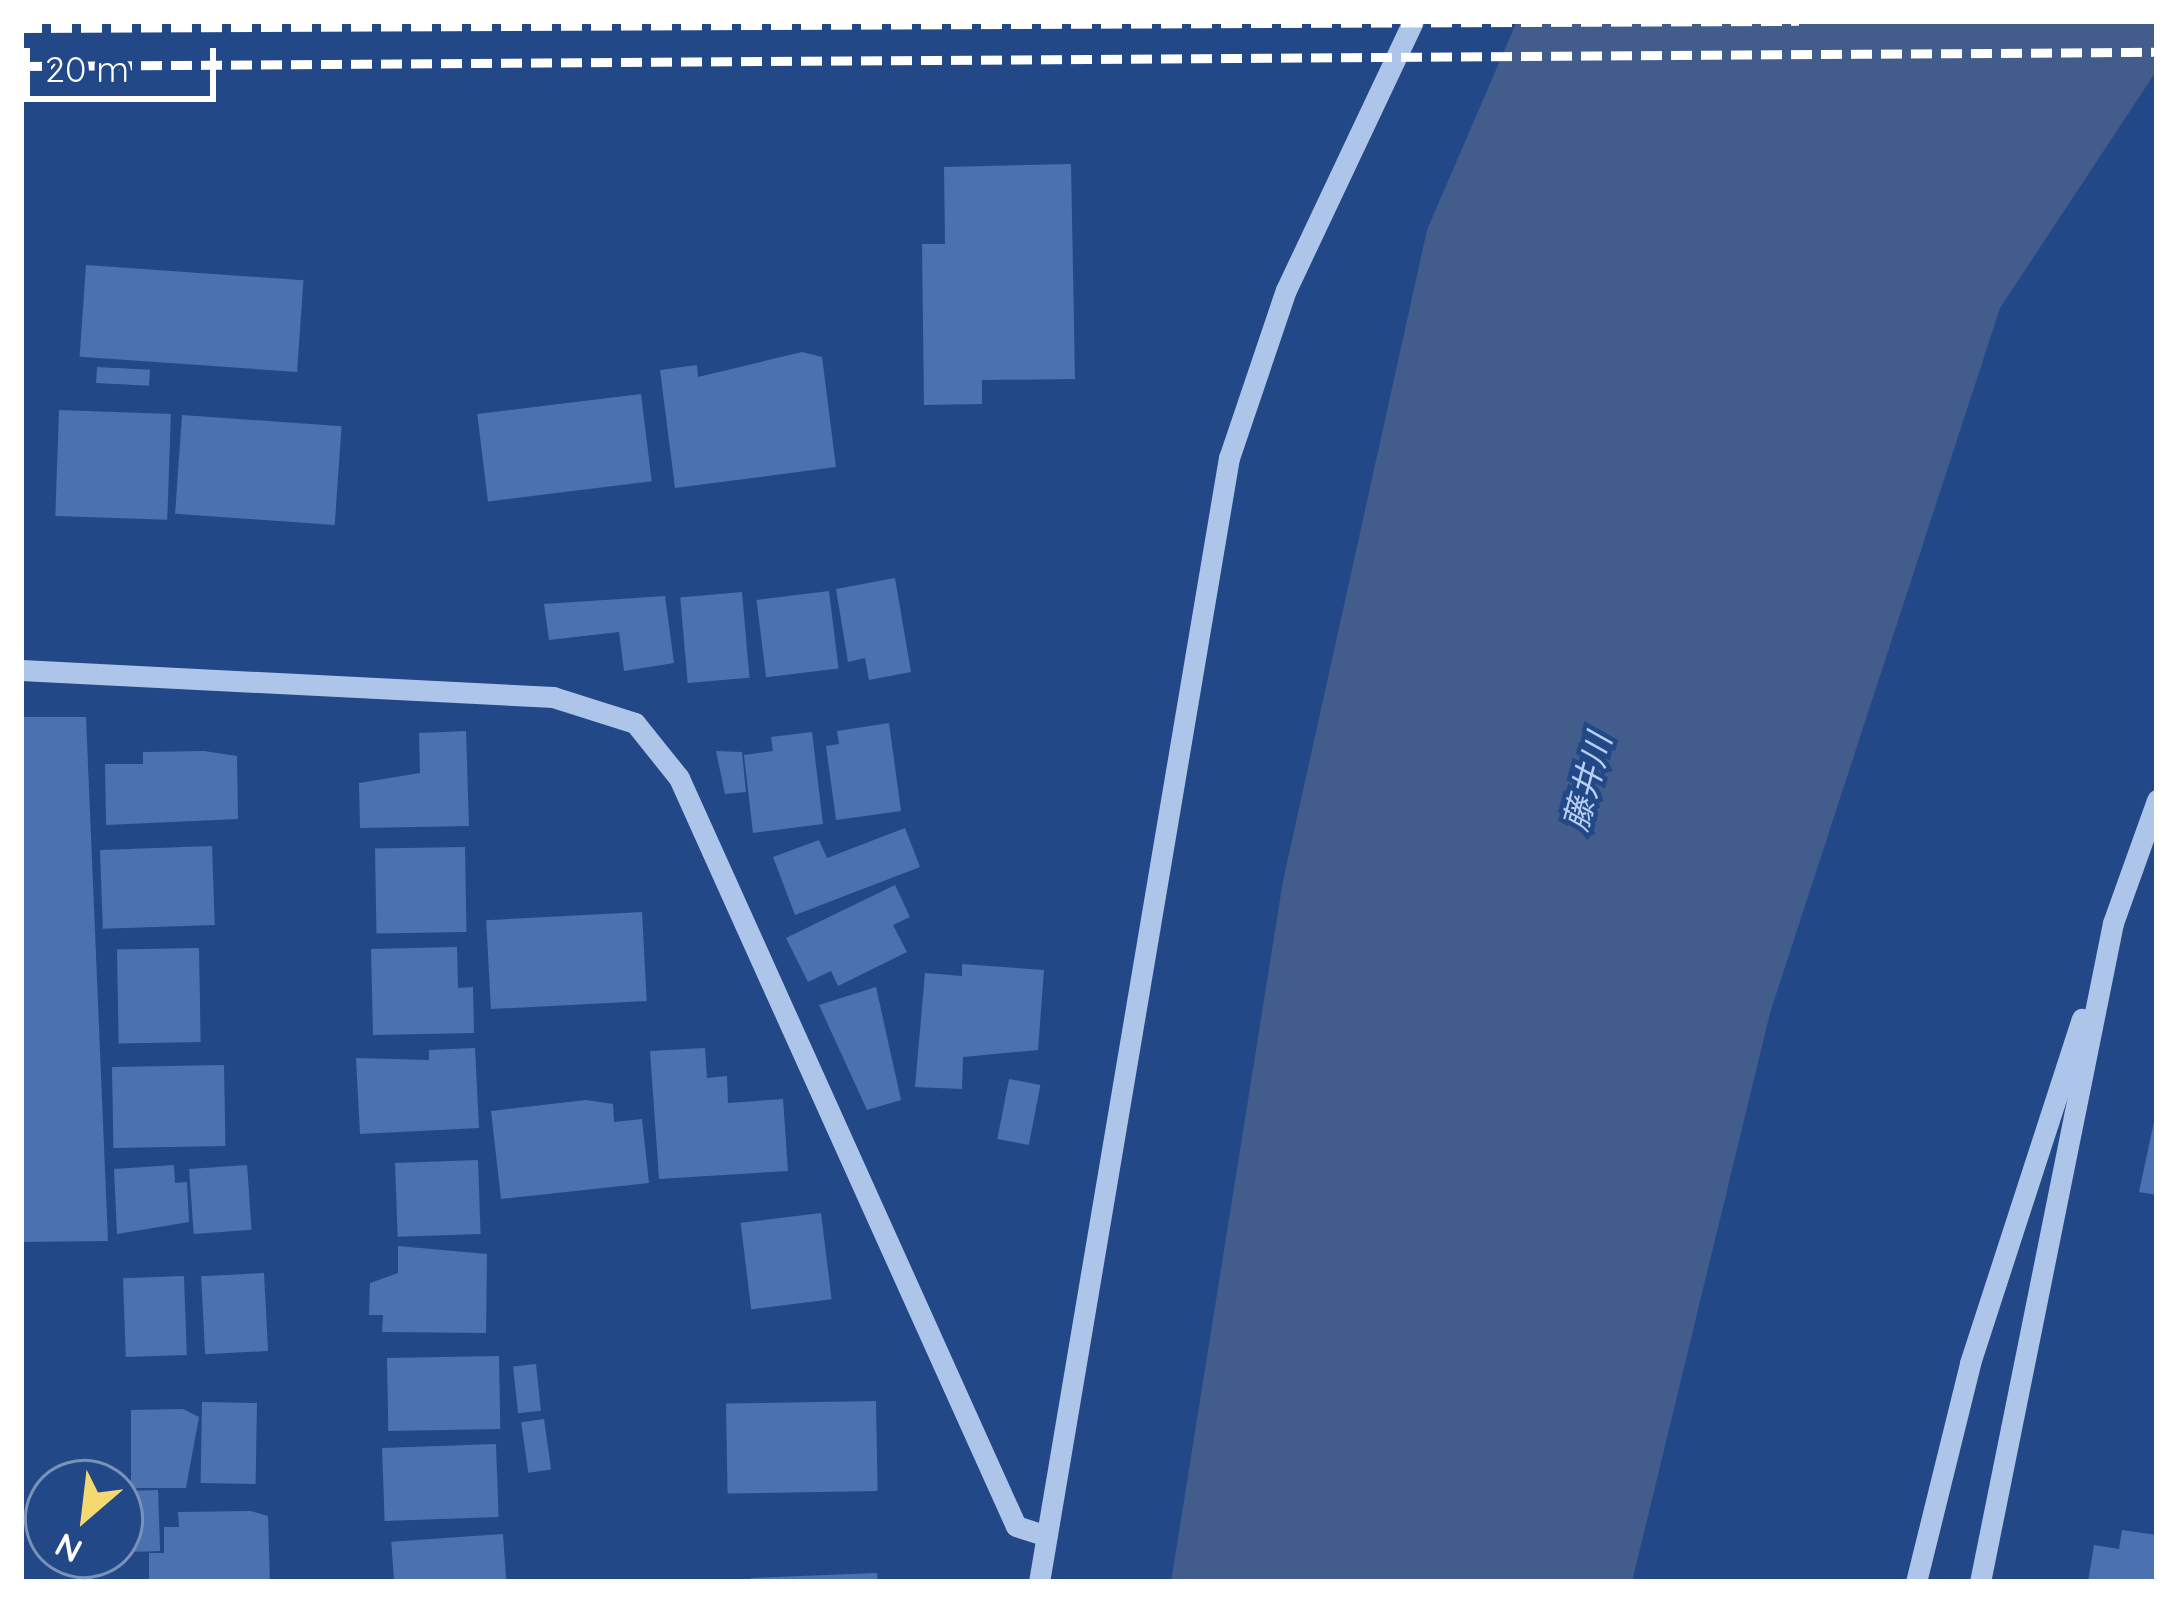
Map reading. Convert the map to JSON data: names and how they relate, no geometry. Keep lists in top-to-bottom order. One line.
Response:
{"water":["藤井川"],"scale_bar":"20 m","north":"bottom left"}
